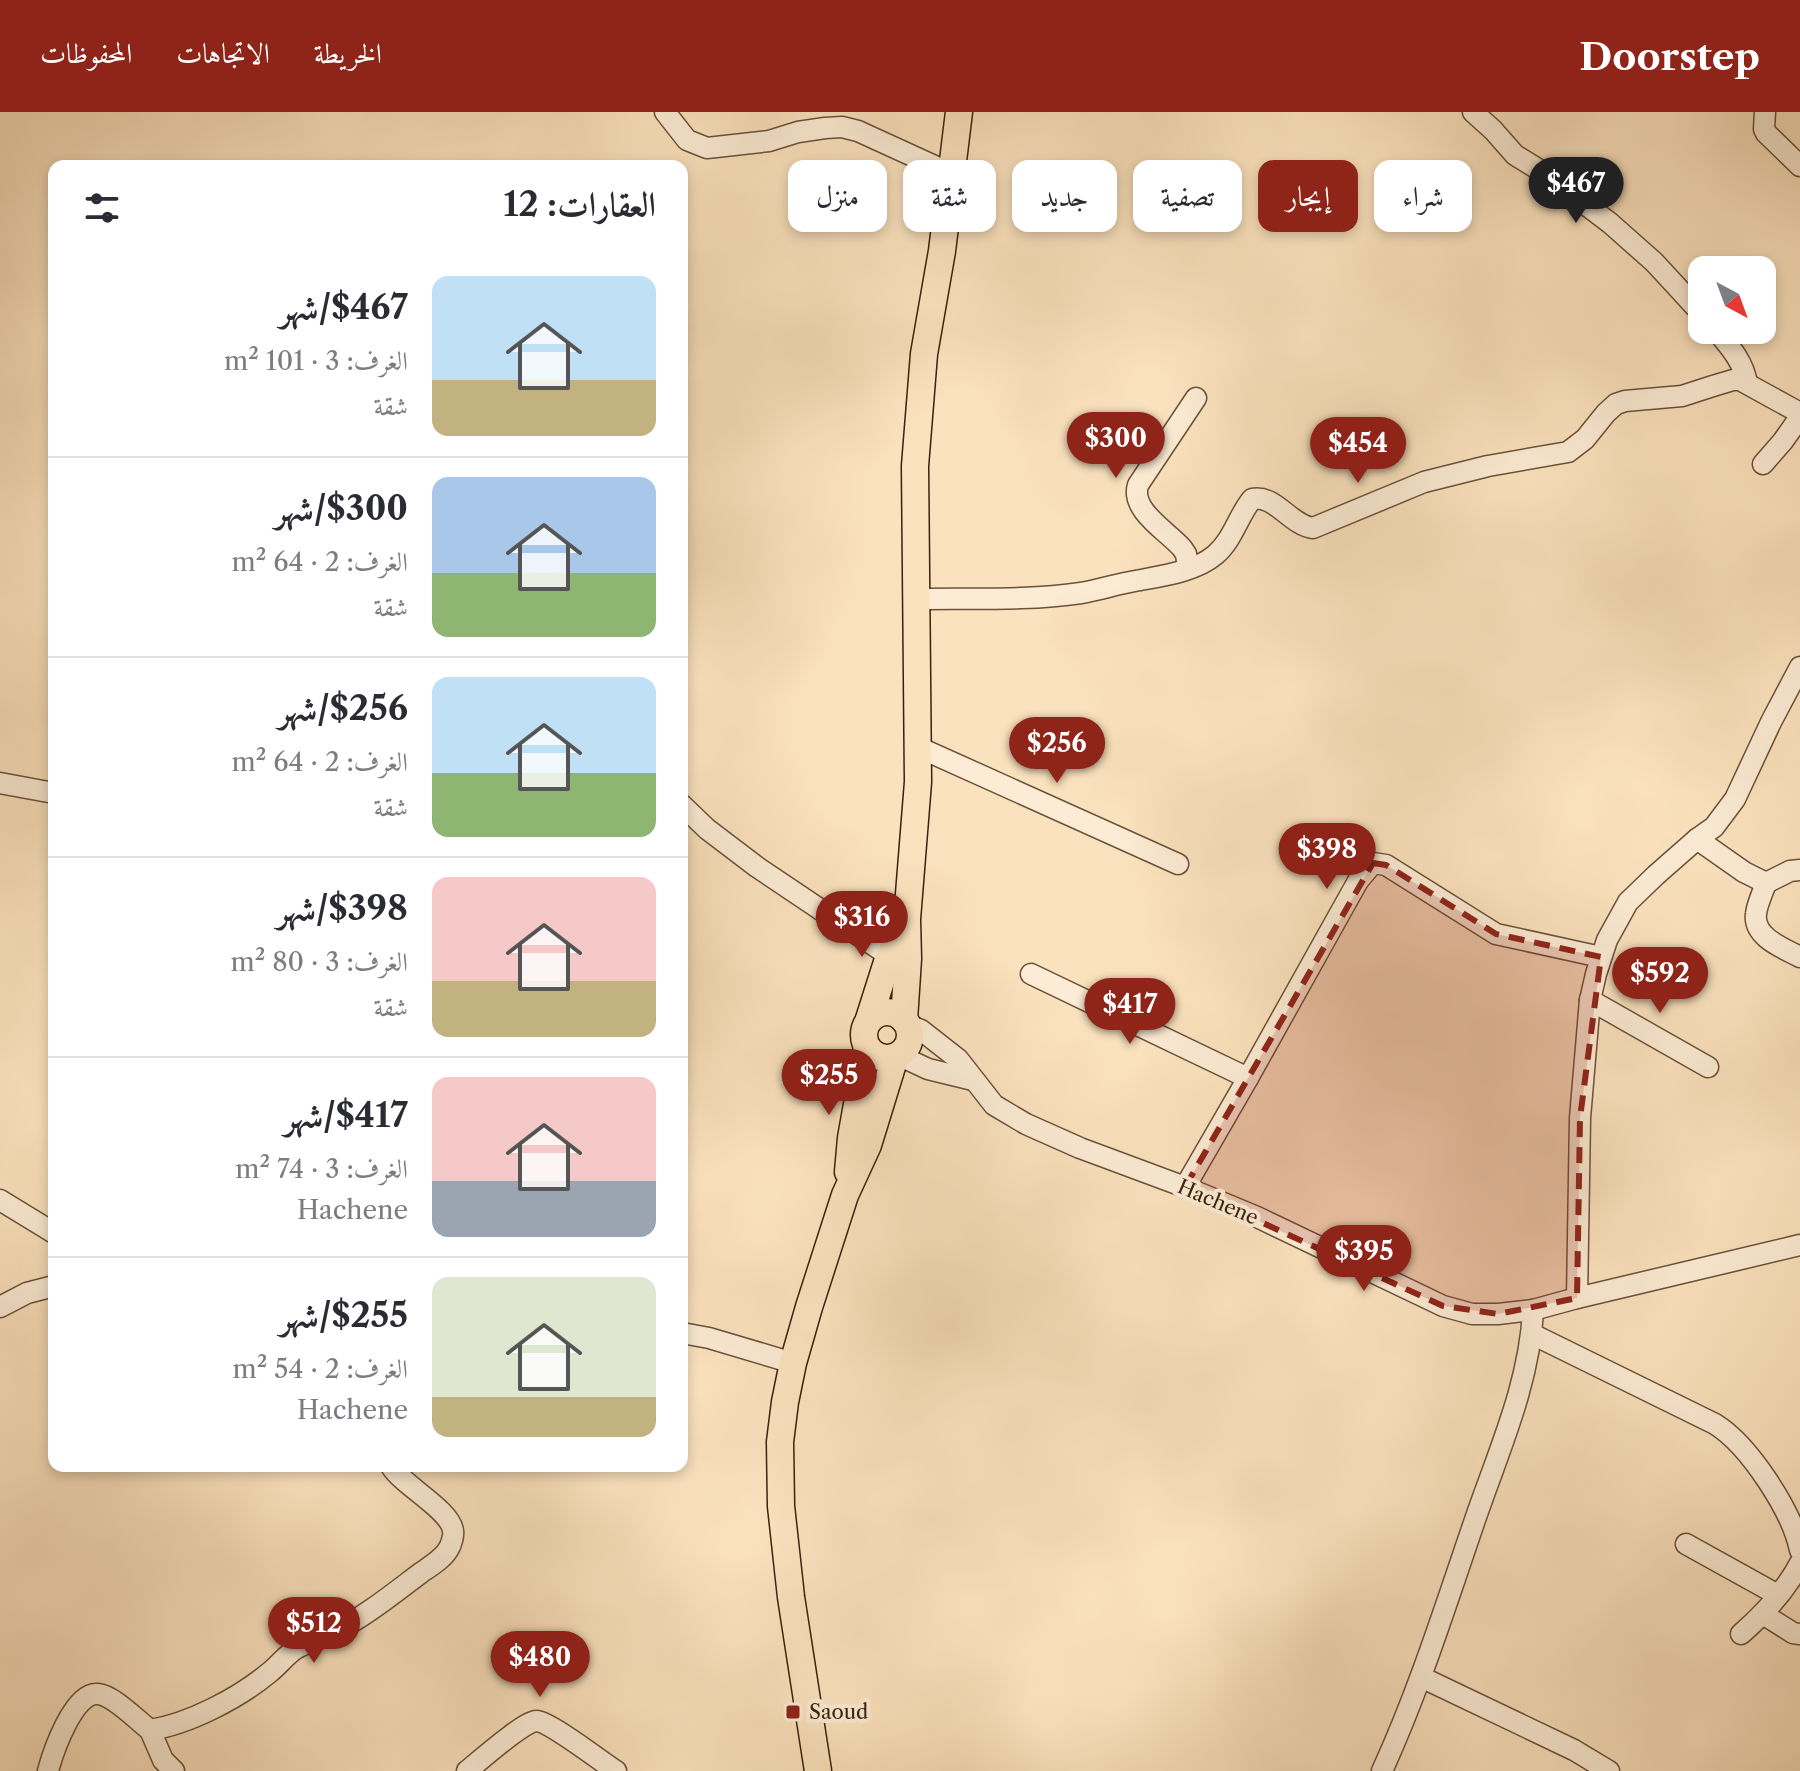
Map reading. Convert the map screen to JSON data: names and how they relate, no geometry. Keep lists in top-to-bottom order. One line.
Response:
{"streets":{"street":["Hachene"]},"places":{"transit":["Saoud"]},"north":"bottom right","page":{"header":"Doorstep","nav":["الخريطة","الاتجاهات","المحفوظات"],"price":["$467","$300","$454","$256","$398","$316","$592","$417","$255","$395","$512","$480"],"chip":["شراء","إيجار","تصفية","جديد","شقة","منزل"],"heading":"العقارات: 12","list":[{"name":"$467/شهر","note":"الغرف: 3 · 101 m² · شقة"},{"name":"$300/شهر","note":"الغرف: 2 · 64 m² · شقة"},{"name":"$256/شهر","note":"الغرف: 2 · 64 m² · شقة"},{"name":"$398/شهر","note":"الغرف: 3 · 80 m² · شقة"},{"name":"$417/شهر","note":"الغرف: 3 · 74 m² · Hachene"},{"name":"$255/شهر","note":"الغرف: 2 · 54 m² · Hachene"}]}}
